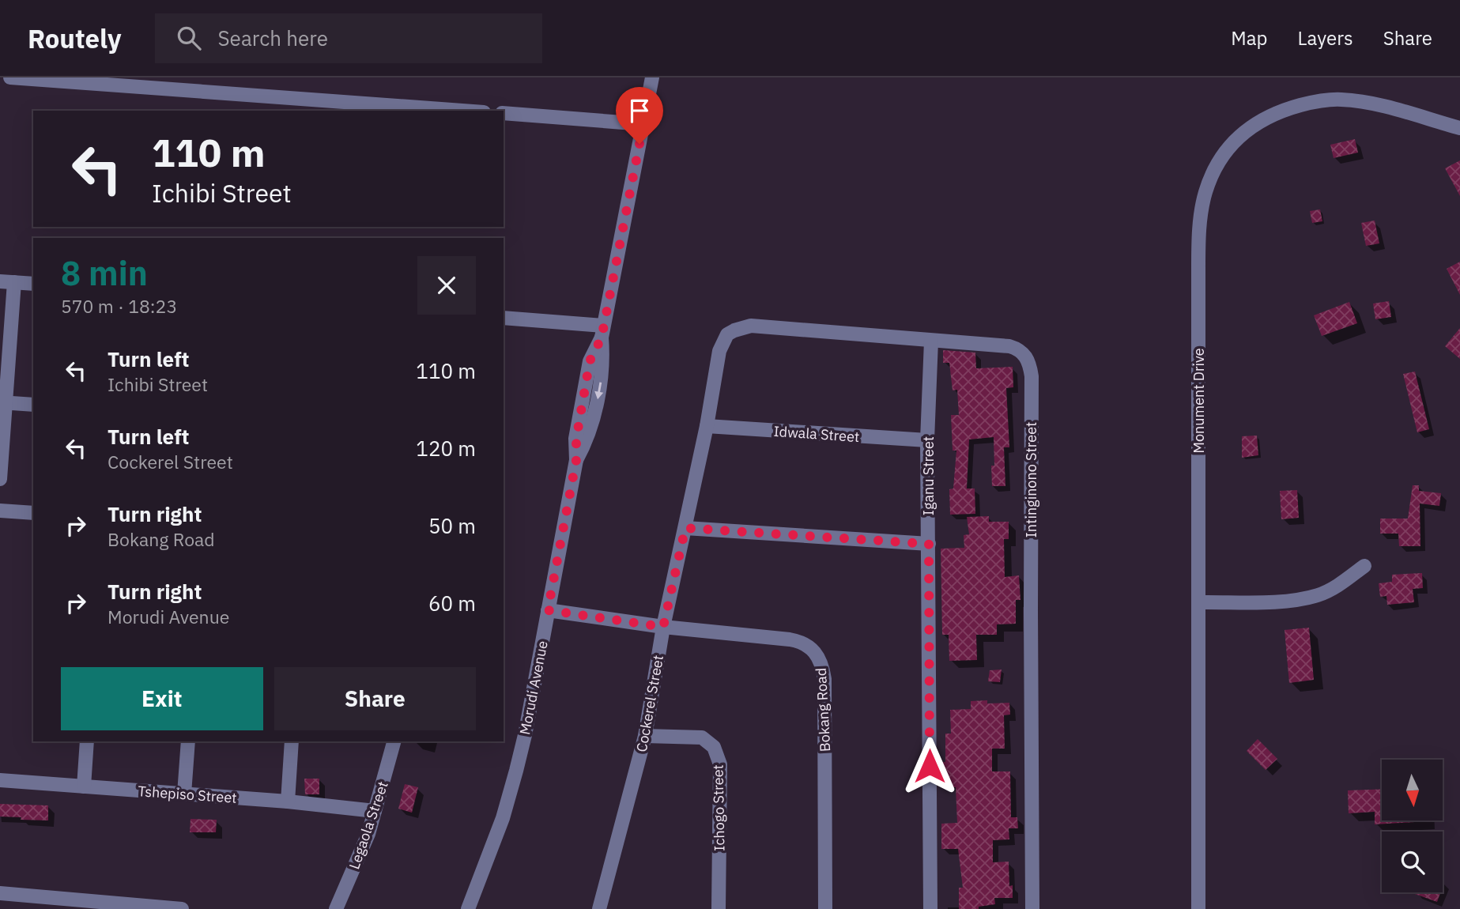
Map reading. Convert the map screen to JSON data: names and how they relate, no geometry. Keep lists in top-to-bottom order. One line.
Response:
{"streets":{"street":["Monument Drive","Idwala Street","Iganu Street","Intinginono Street","Morudi Avenue","Cockerel Street","Bokang Road","Tshepiso Street","Ichogo Street","Legaola Street"]},"crossings":[["Idwala Street","Iganu Street"],["Idwala Street","Cockerel Street"],["Iganu Street","Intinginono Street"],["Intinginono Street","Cockerel Street"],["Morudi Avenue","Bokang Road"],["Cockerel Street","Bokang Road"],["Cockerel Street","Ichogo Street"],["Tshepiso Street","Legaola Street"]],"north":"bottom","page":{"header":"Routely","search":"Search here","nav":["Map","Layers","Share"],"turn":["110 m","Ichibi Street"],"heading":["8 min","570 m · 18:23"],"list":[{"name":"Turn left","note":"Ichibi Street","value":"110 m"},{"name":"Turn left","note":"Cockerel Street","value":"120 m"},{"name":"Turn right","note":"Bokang Road","value":"50 m"},{"name":"Turn right","note":"Morudi Avenue","value":"60 m"}],"buttons":["Exit","Share"]}}
